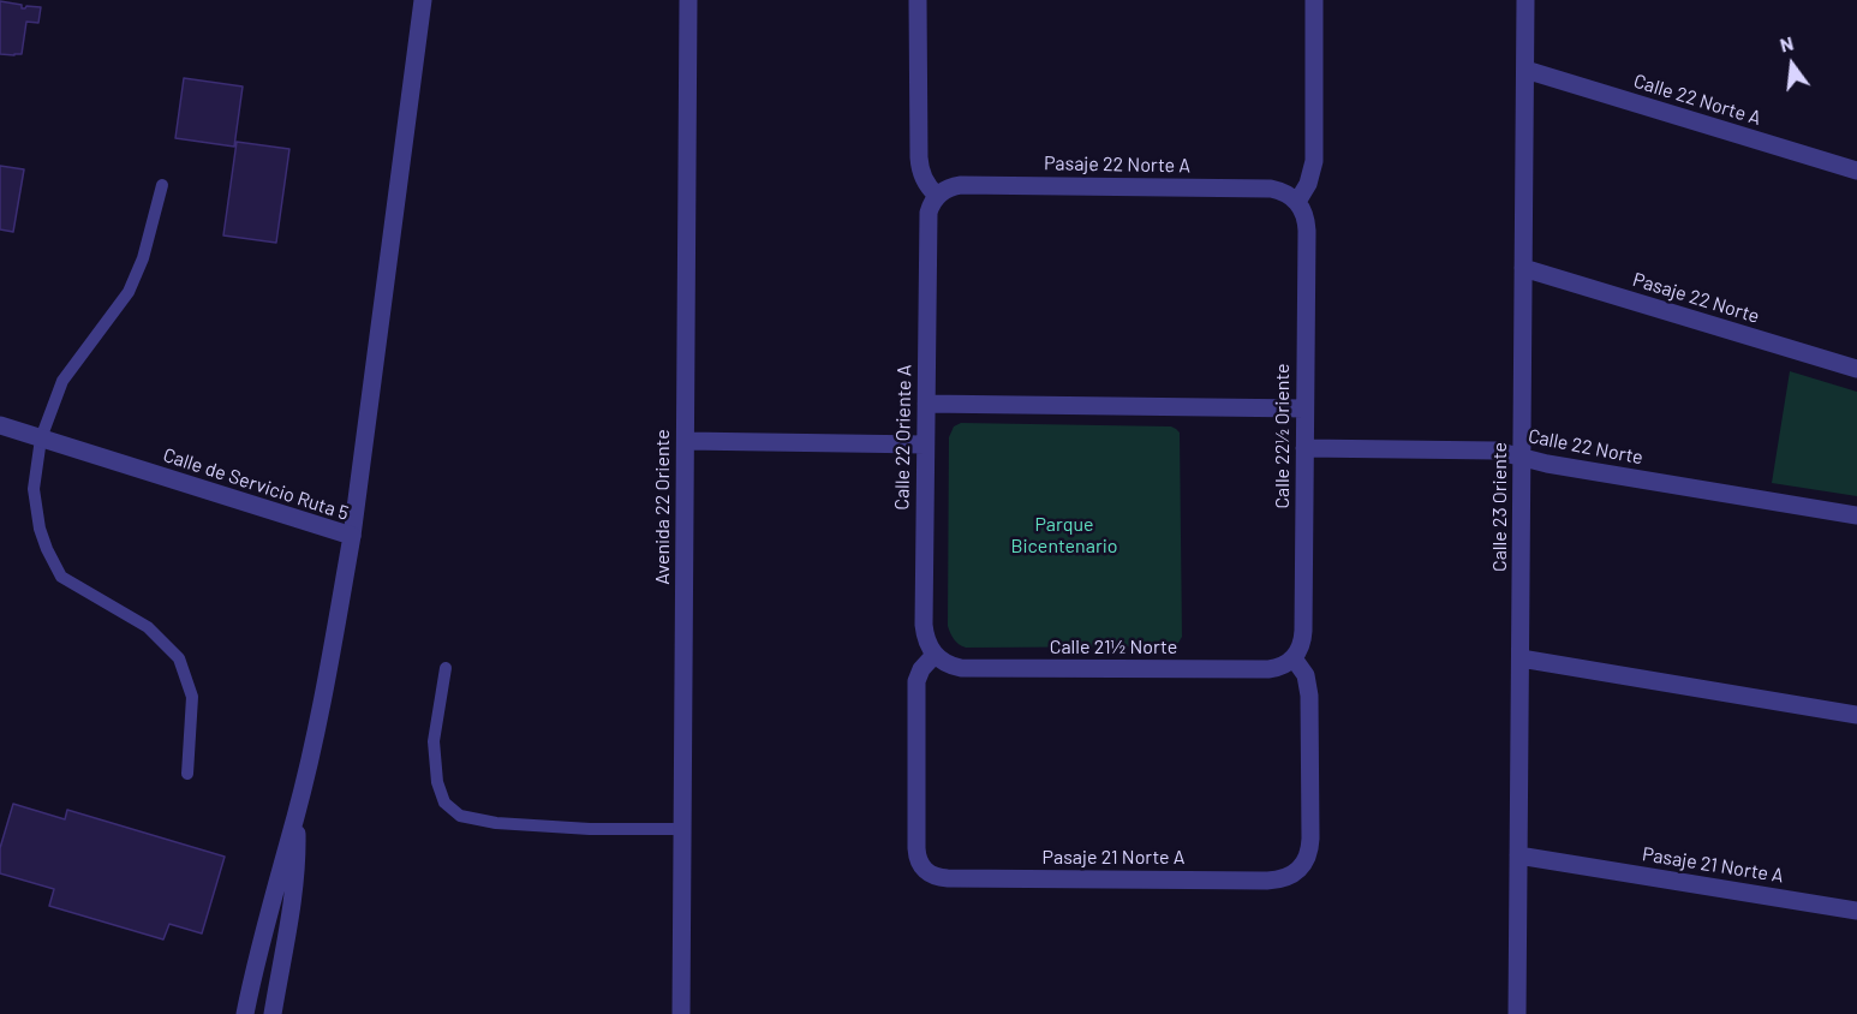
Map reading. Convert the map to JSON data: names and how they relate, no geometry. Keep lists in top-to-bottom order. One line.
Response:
{"streets":{"street":["Calle 22 Norte A","Pasaje 22 Norte A","Pasaje 22 Norte","Calle 22½ Oriente","Calle 22 Oriente A","Calle 22 Norte","Calle de Servicio Ruta 5","Avenida 22 Oriente","Calle 23 Oriente","Calle 21½ Norte","Pasaje 21 Norte A"]},"crossings":[["Calle 22 Norte A","Calle 23 Oriente"],["Pasaje 22 Norte A","Calle 22½ Oriente"],["Pasaje 22 Norte A","Calle 22 Oriente A"],["Pasaje 22 Norte","Calle 23 Oriente"],["Calle 22½ Oriente","Calle 22 Norte"],["Calle 22½ Oriente","Calle 21½ Norte"],["Calle 22½ Oriente","Pasaje 21 Norte A"],["Calle 22 Oriente A","Calle 21½ Norte"],["Calle 22 Oriente A","Pasaje 21 Norte A"],["Calle 22 Norte","Calle 23 Oriente"],["Calle 23 Oriente","Pasaje 21 Norte A"],["Calle 21½ Norte","Pasaje 21 Norte A"]],"parks":["Parque Bicentenario"],"north":"top"}
